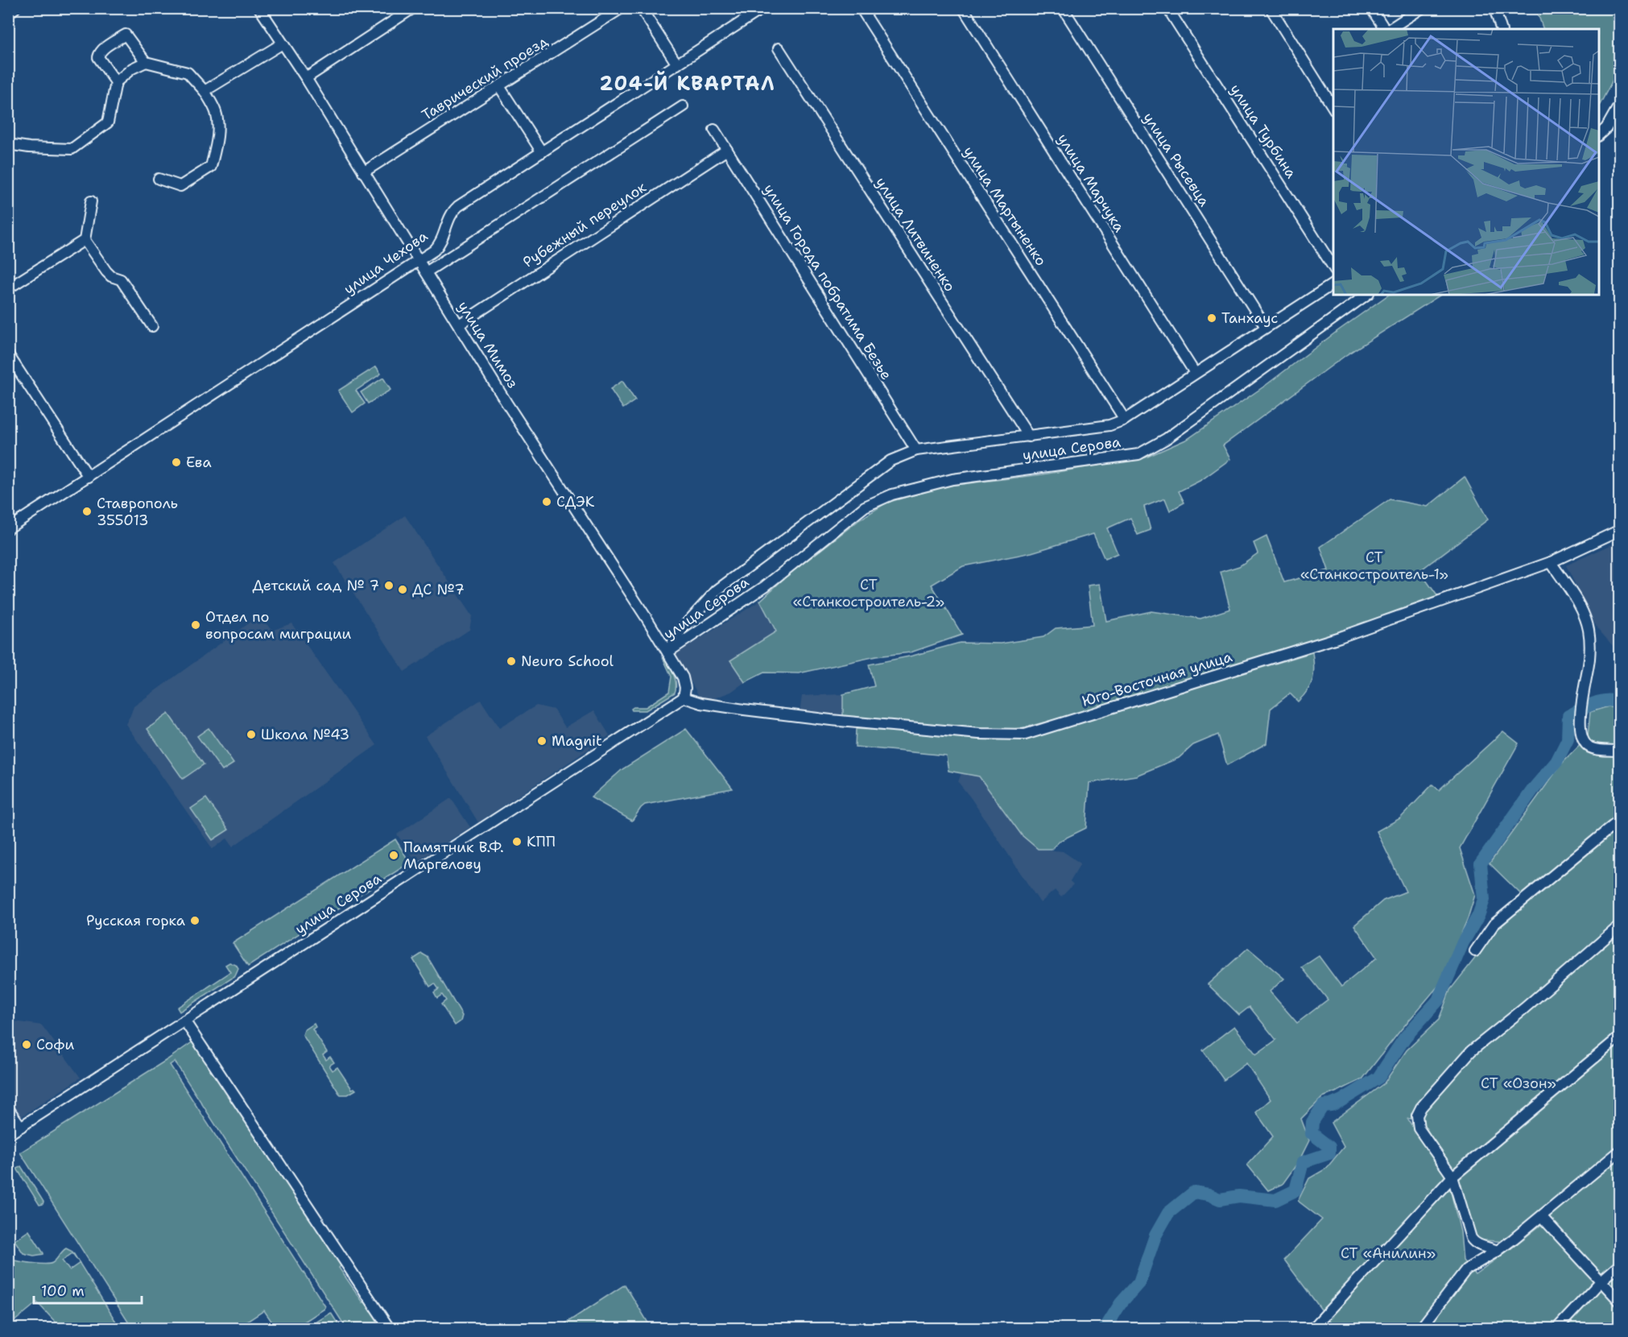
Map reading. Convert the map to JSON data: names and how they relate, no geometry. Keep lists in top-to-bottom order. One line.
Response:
{"streets":{"street":["Таврический проезд","улица Турбина","улица Рысевца","улица Марчука","улица Мартыненко","Рубежный переулок","улица Литвиненко","улица Чехова","улица Города побратима Безье","улица Мимоз","улица Серова","Юго-Восточная улица"]},"crossings":[["Таврический проезд","улица Мимоз"],["улица Рысевца","улица Серова"],["улица Марчука","улица Серова"],["улица Мартыненко","улица Серова"],["Рубежный переулок","улица Города побратима Безье"],["Рубежный переулок","улица Мимоз"],["улица Литвиненко","улица Серова"],["улица Чехова","улица Мимоз"],["улица Города побратима Безье","улица Серова"],["улица Мимоз","улица Серова"],["улица Мимоз","Юго-Восточная улица"],["улица Серова","Юго-Восточная улица"]],"districts":["204-Й КВАРТАЛ"],"parks":["СТ «Станкостроитель-1»","СТ «Станкостроитель-2»","СТ «Озон»","СТ «Анилин»"],"places":["Танхаус","Ева","СДЭК","Ставрополь 355013","Детский сад № 7","ДС №7","Отдел по вопросам миграции","Neuro School","Школа №43","Magnit","КПП","Памятник В.Ф. Маргелову","Русская горка","Софи"],"scale_bar":"100 m"}
